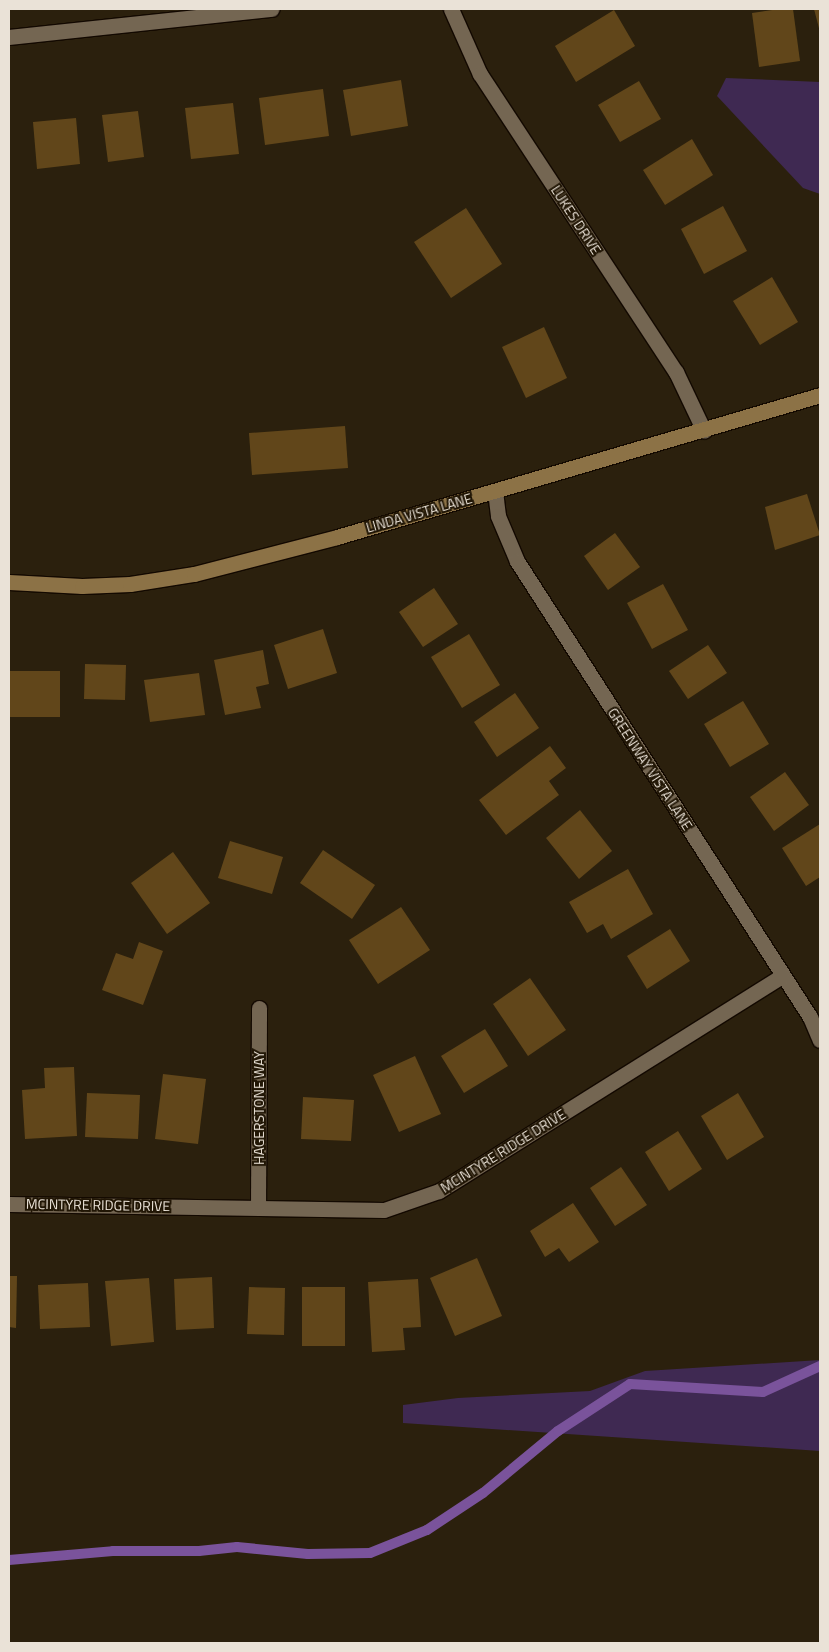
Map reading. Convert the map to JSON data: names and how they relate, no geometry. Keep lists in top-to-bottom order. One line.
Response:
{"streets":{"street":["LUKES DRIVE","LINDA VISTA LANE","GREENWAY VISTA LANE","HAGERSTONE WAY","MCINTYRE RIDGE DRIVE"]},"crossings":[["LUKES DRIVE","LINDA VISTA LANE"],["LINDA VISTA LANE","GREENWAY VISTA LANE"],["GREENWAY VISTA LANE","MCINTYRE RIDGE DRIVE"],["HAGERSTONE WAY","MCINTYRE RIDGE DRIVE"]]}
